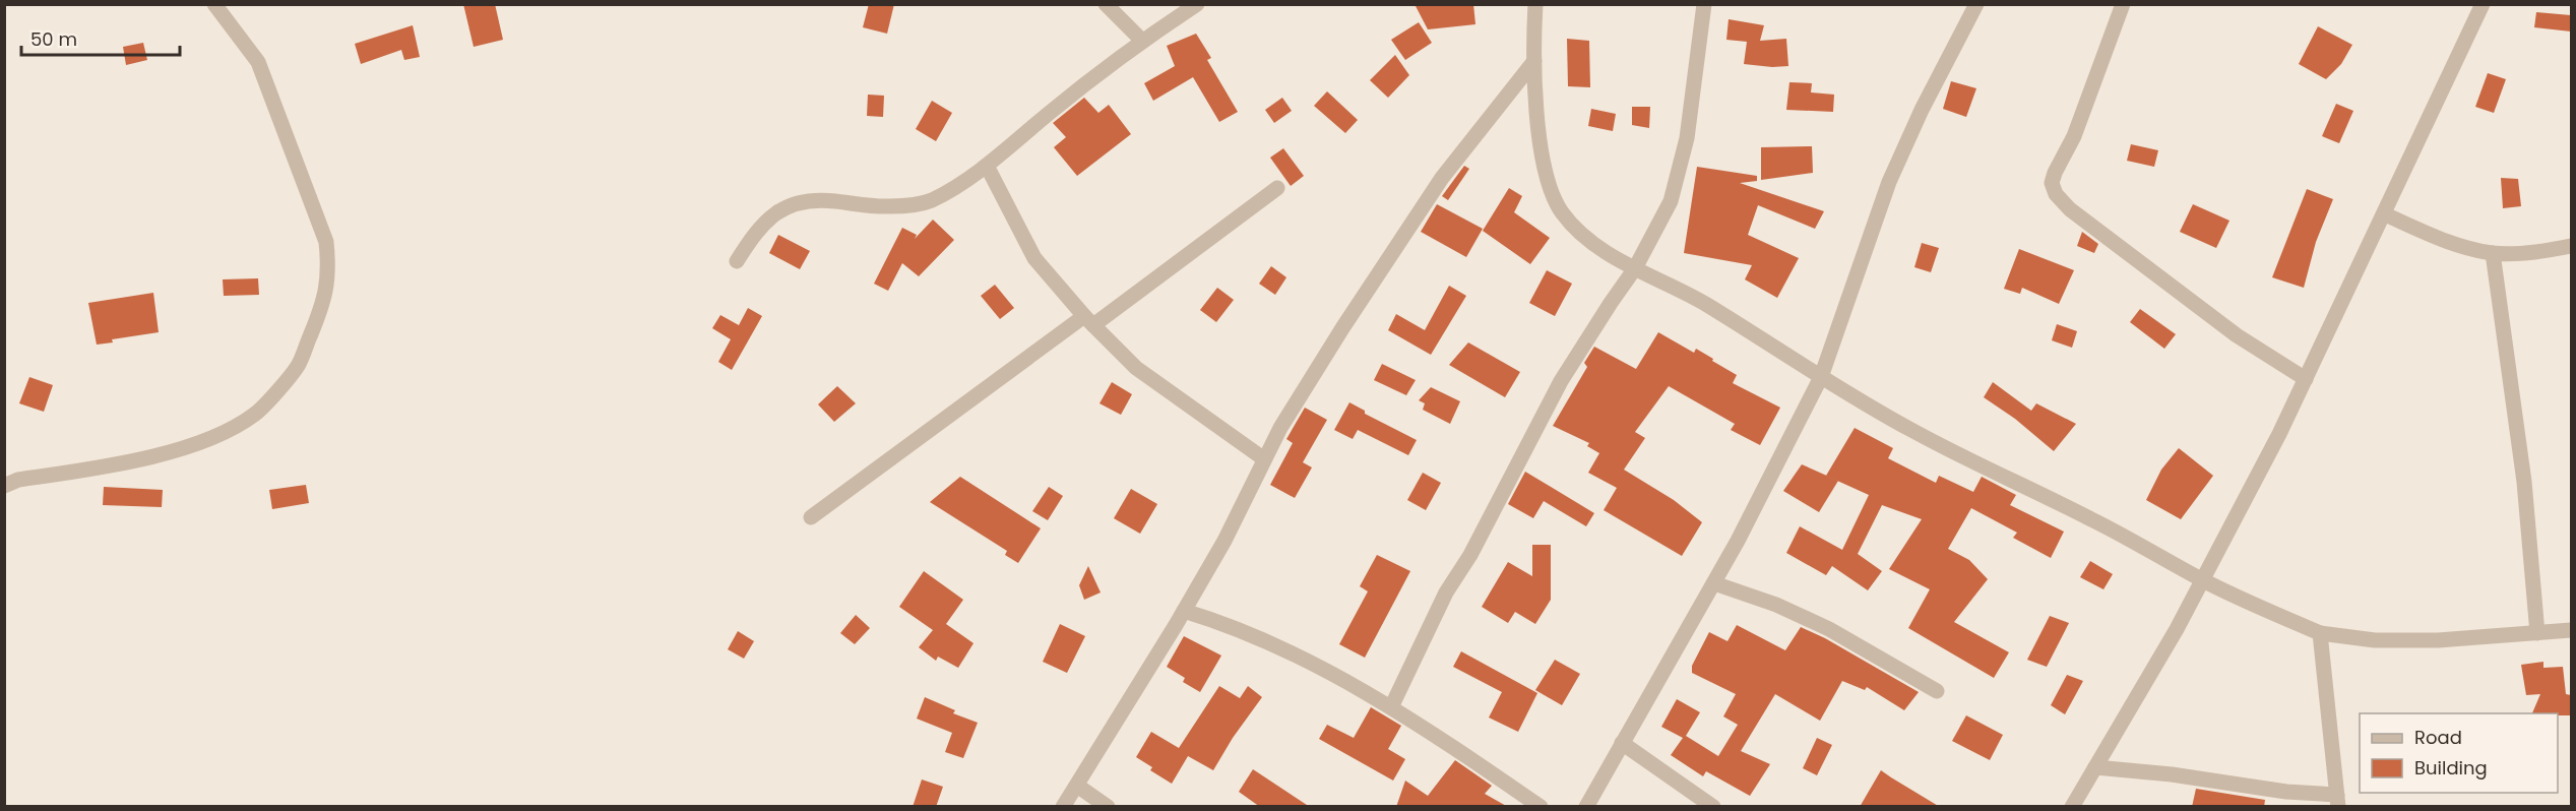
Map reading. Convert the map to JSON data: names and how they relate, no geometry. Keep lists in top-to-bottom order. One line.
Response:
{"legend":["Road","Building"],"scale_bar":"50 m"}
